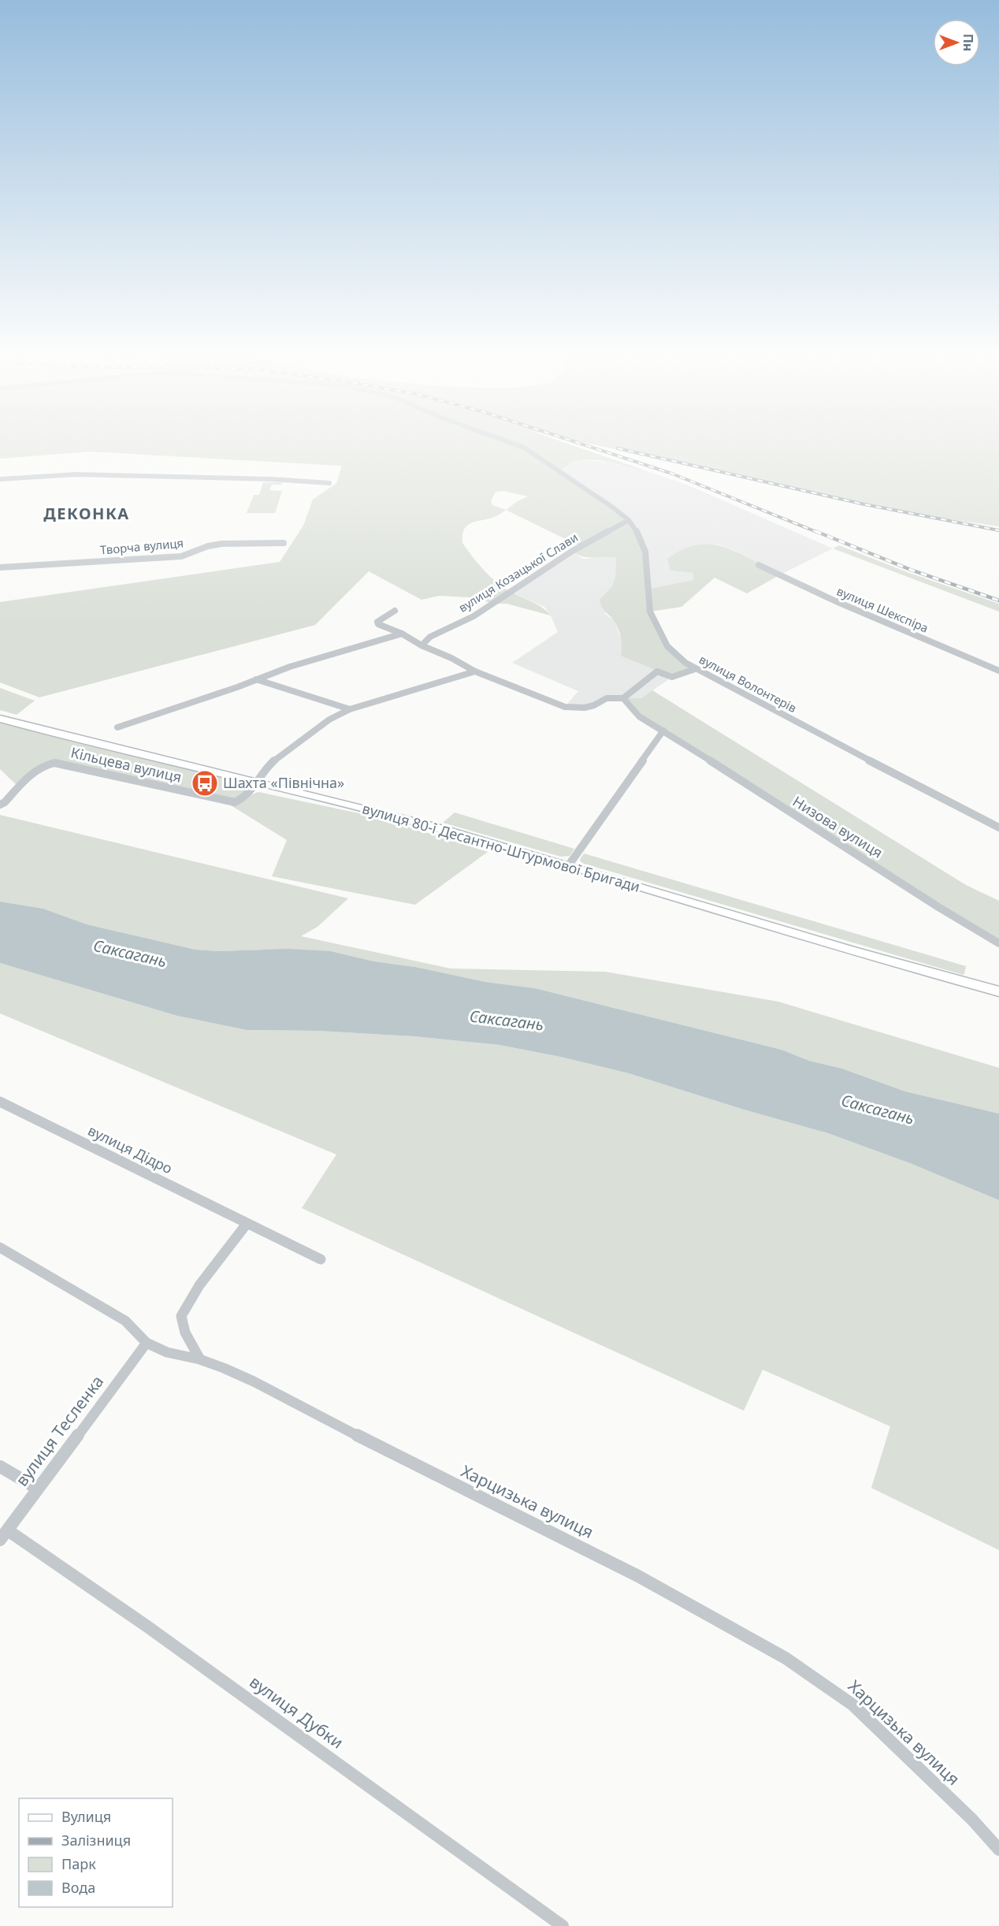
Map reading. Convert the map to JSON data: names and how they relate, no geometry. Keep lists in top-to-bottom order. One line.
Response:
{"streets":{"street":["Творча вулиця","вулиця Козацької Слави","вулиця Шекспіра","вулиця Волонтерів","Кільцева вулиця","Низова вулиця","вулиця 80-ї Десантно-Штурмової Бригади","вулиця Дідро","вулиця Тесленка","Харцизька вулиця","вулиця Дубки"]},"crossings":[["вулиця Козацької Слави","вулиця Волонтерів"],["Кільцева вулиця","вулиця 80-ї Десантно-Штурмової Бригади"],["вулиця Тесленка","Харцизька вулиця"],["вулиця Тесленка","вулиця Дубки"]],"districts":["ДЕКОНКА"],"water":["Саксагань"],"places":{"bus stop":["Шахта «Північна»"]},"legend":["Вулиця","Залізниця","Парк","Вода"],"north":"right"}
